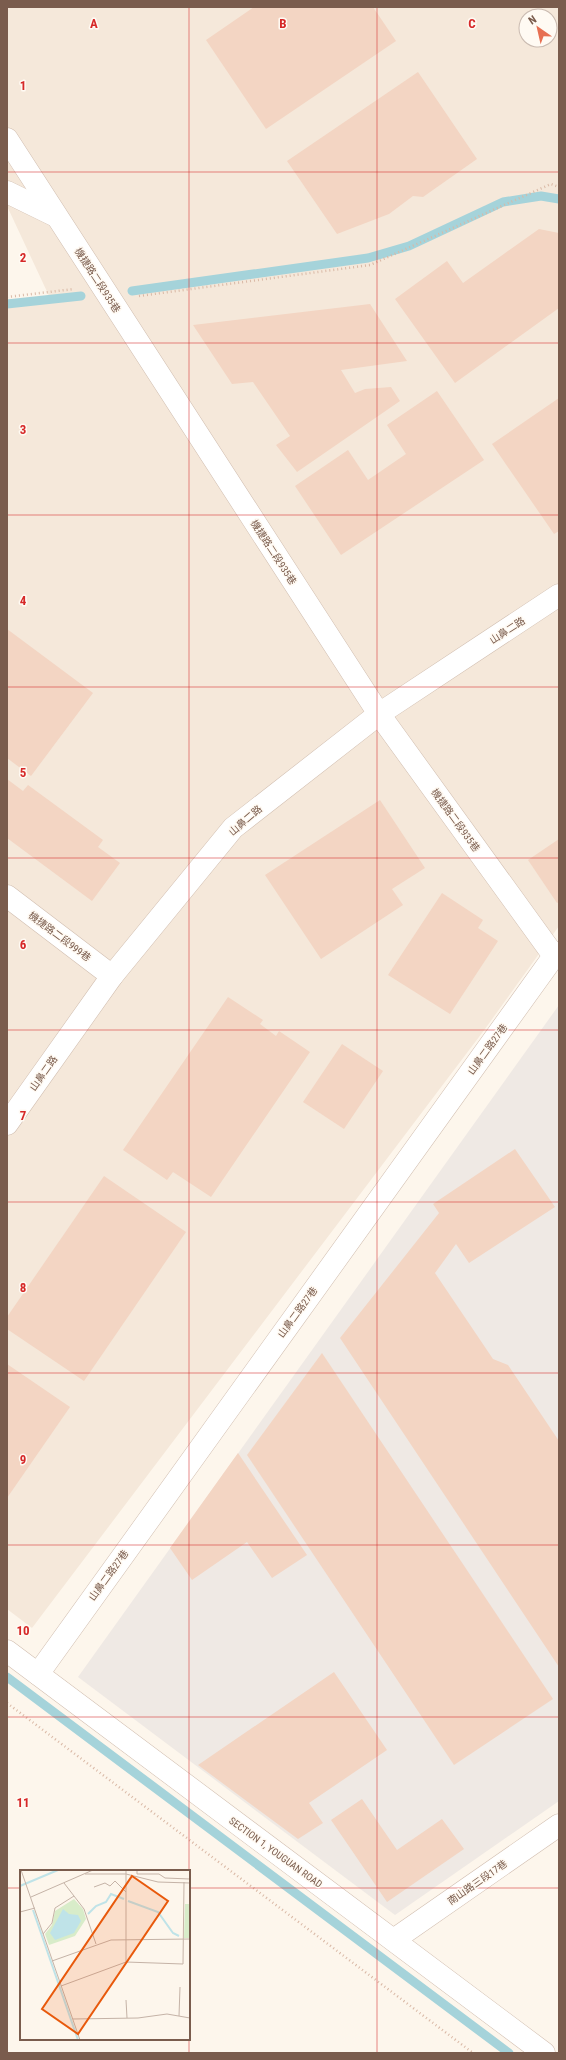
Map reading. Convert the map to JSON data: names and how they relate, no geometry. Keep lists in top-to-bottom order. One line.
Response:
{"streets":{"street":["機捷路二段935巷","山鼻二路","機捷路二段999巷","山鼻二路27巷","SECTION 1, YOUGUAN ROAD","南山路三段17巷"]},"crossings":[["機捷路二段935巷","山鼻二路"],["機捷路二段935巷","山鼻二路27巷"],["山鼻二路","機捷路二段999巷"],["山鼻二路27巷","SECTION 1, YOUGUAN ROAD"],["SECTION 1, YOUGUAN ROAD","南山路三段17巷"]],"north":"top left","grid":{"columns":["A","B","C"],"rows":["1","2","3","4","5","6","7","8","9","10","11"]}}
